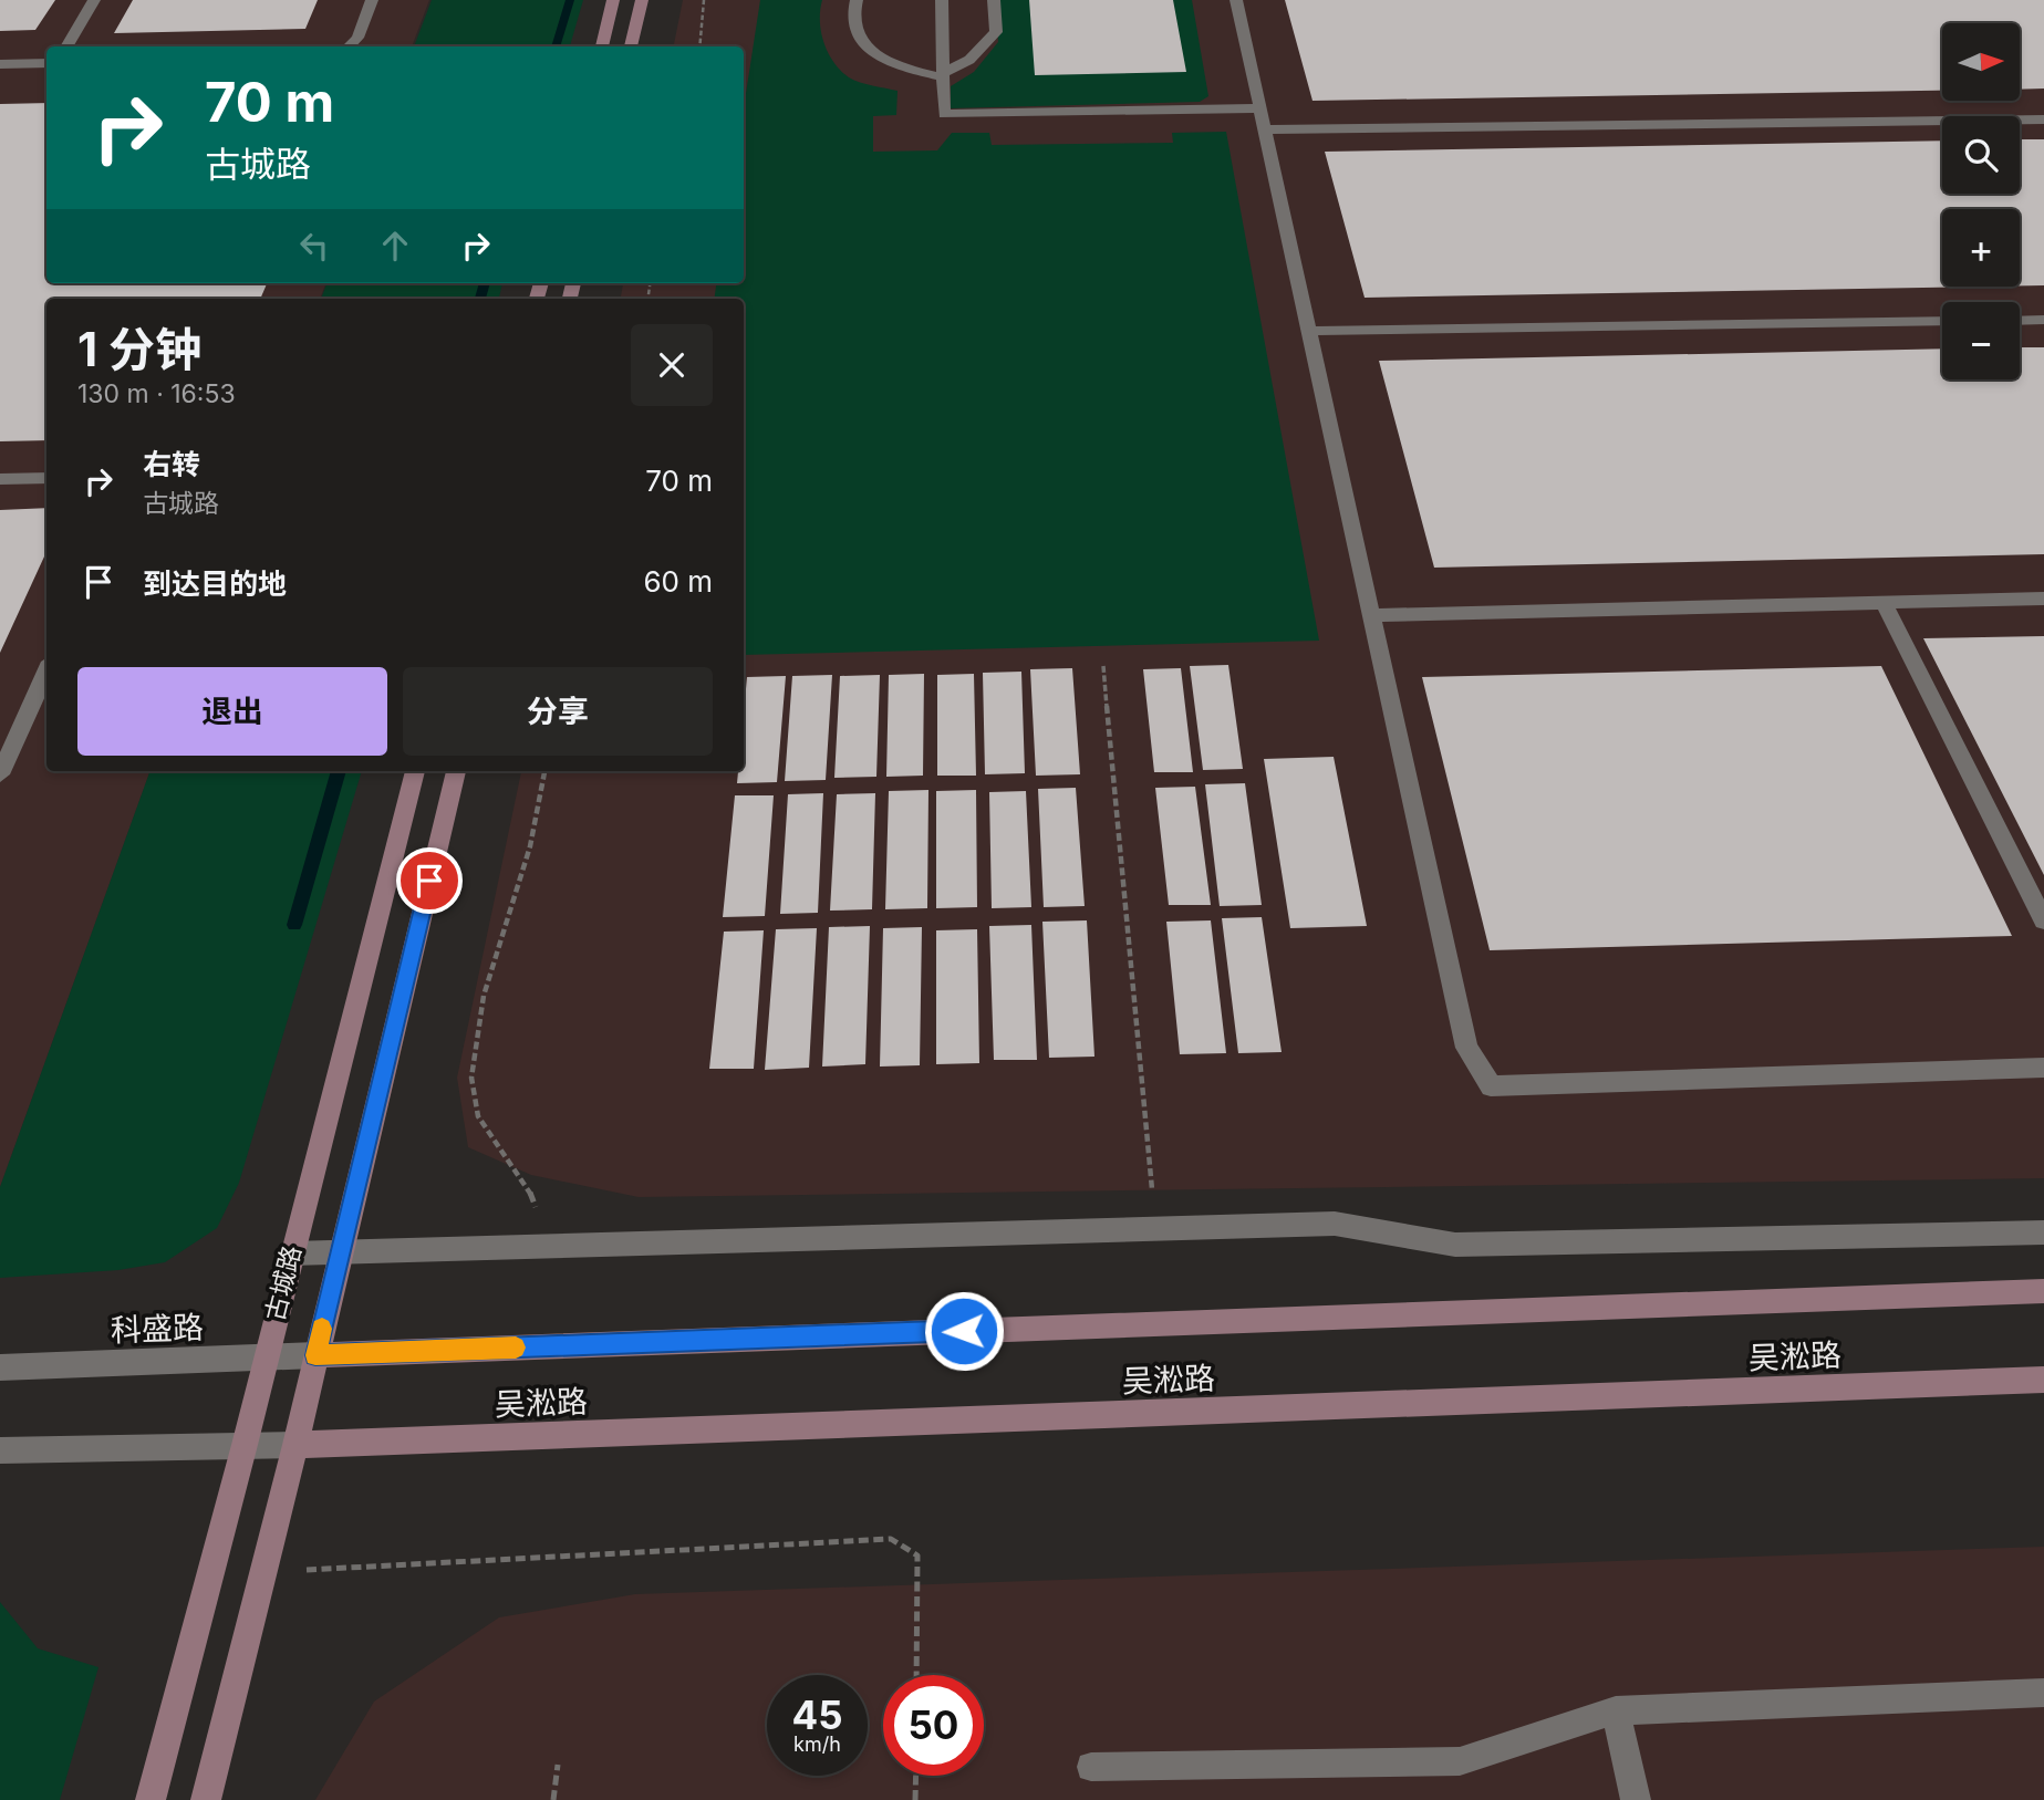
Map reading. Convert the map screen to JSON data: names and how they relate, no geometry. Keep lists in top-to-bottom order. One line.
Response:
{"streets":{"main road":["古城路","吴淞路"],"street":["科盛路"]},"crossings":[["古城路","科盛路"],["古城路","吴淞路"],["科盛路","吴淞路"]],"north":"right","page":{"map_buttons":["+","−"],"turn":["70 m","古城路"],"heading":["1 分钟","130 m · 16:53"],"list":[{"name":"右转","note":"古城路","value":"70 m"},{"name":"到达目的地","value":"60 m"}],"buttons":["退出","分享"],"speed":"45 km/h","limit":"50"}}
